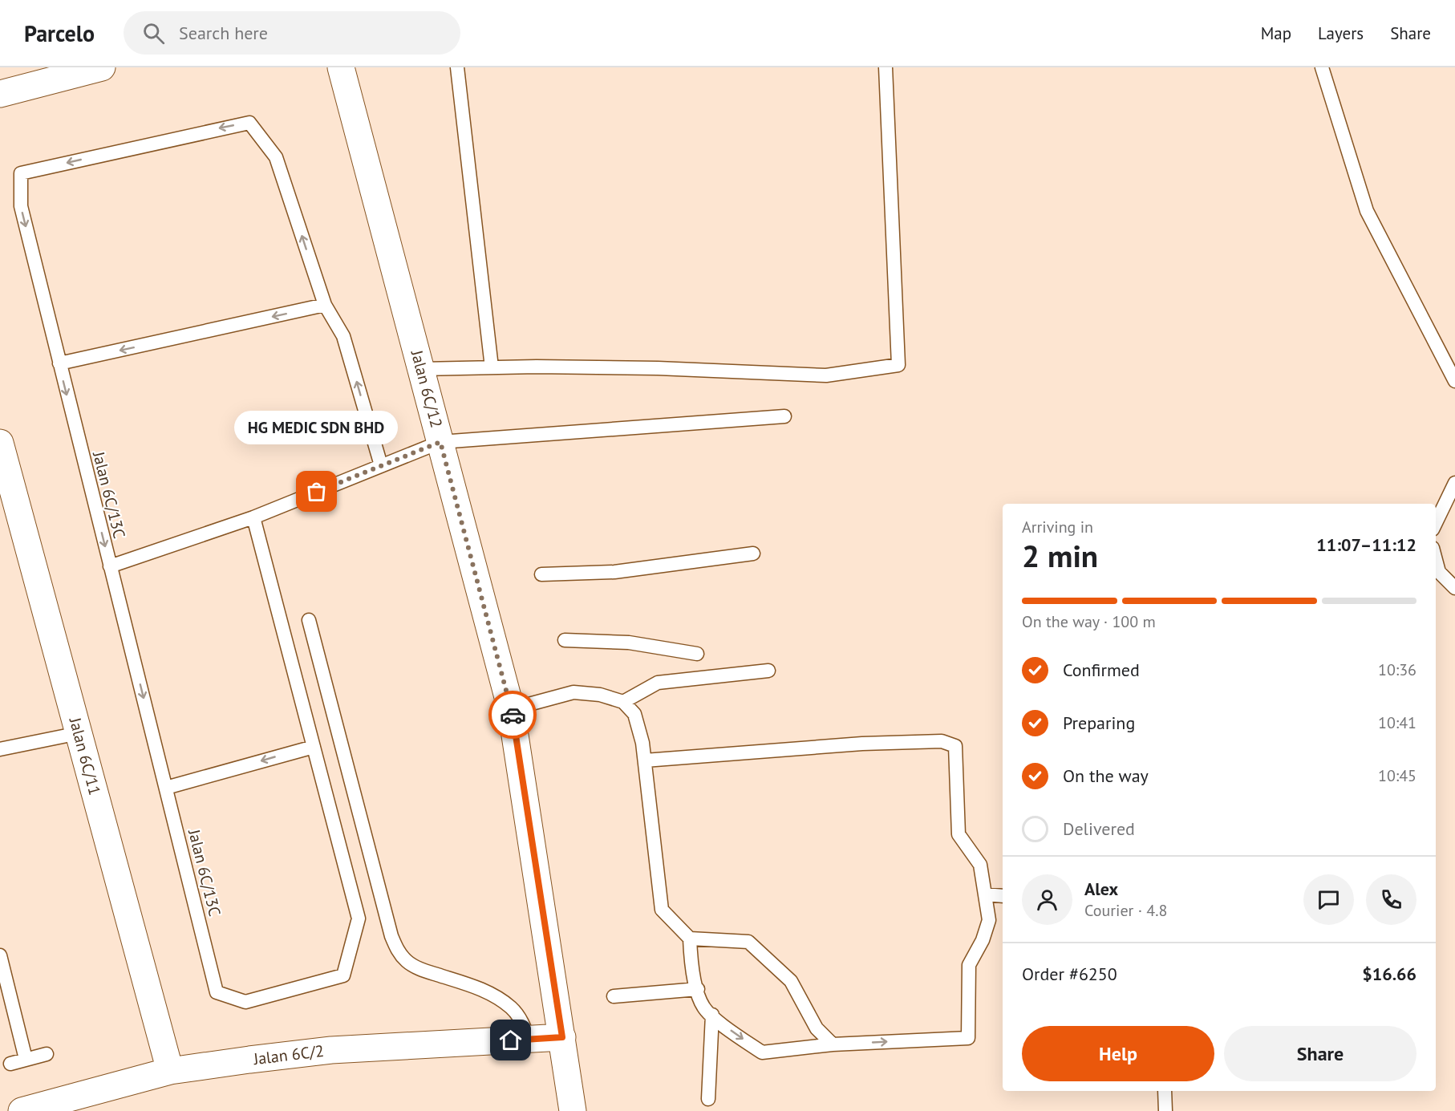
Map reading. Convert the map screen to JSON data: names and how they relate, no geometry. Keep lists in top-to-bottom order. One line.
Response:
{"streets":{"street":["Jalan 6C/12","Jalan 6C/11","Jalan 6C/2"],"lane":["Jalan 6C/13C"]},"crossings":[["Jalan 6C/12","Jalan 6C/2"],["Jalan 6C/11","Jalan 6C/2"]],"places":["HG MEDIC SDN BHD"],"page":{"header":"Parcelo","search":"Search here","nav":["Map","Layers","Share"],"bubble":"HG MEDIC SDN BHD","heading":["2 min","Arriving in","11:07–11:12"],"panel":["Alex","Courier · 4.8","Order #6250","$16.66"],"bar":"On the way · 100 m","list":[["Confirmed","10:36"],["Preparing","10:41"],["On the way","10:45"],"Delivered"],"buttons":["Help","Share"]}}
